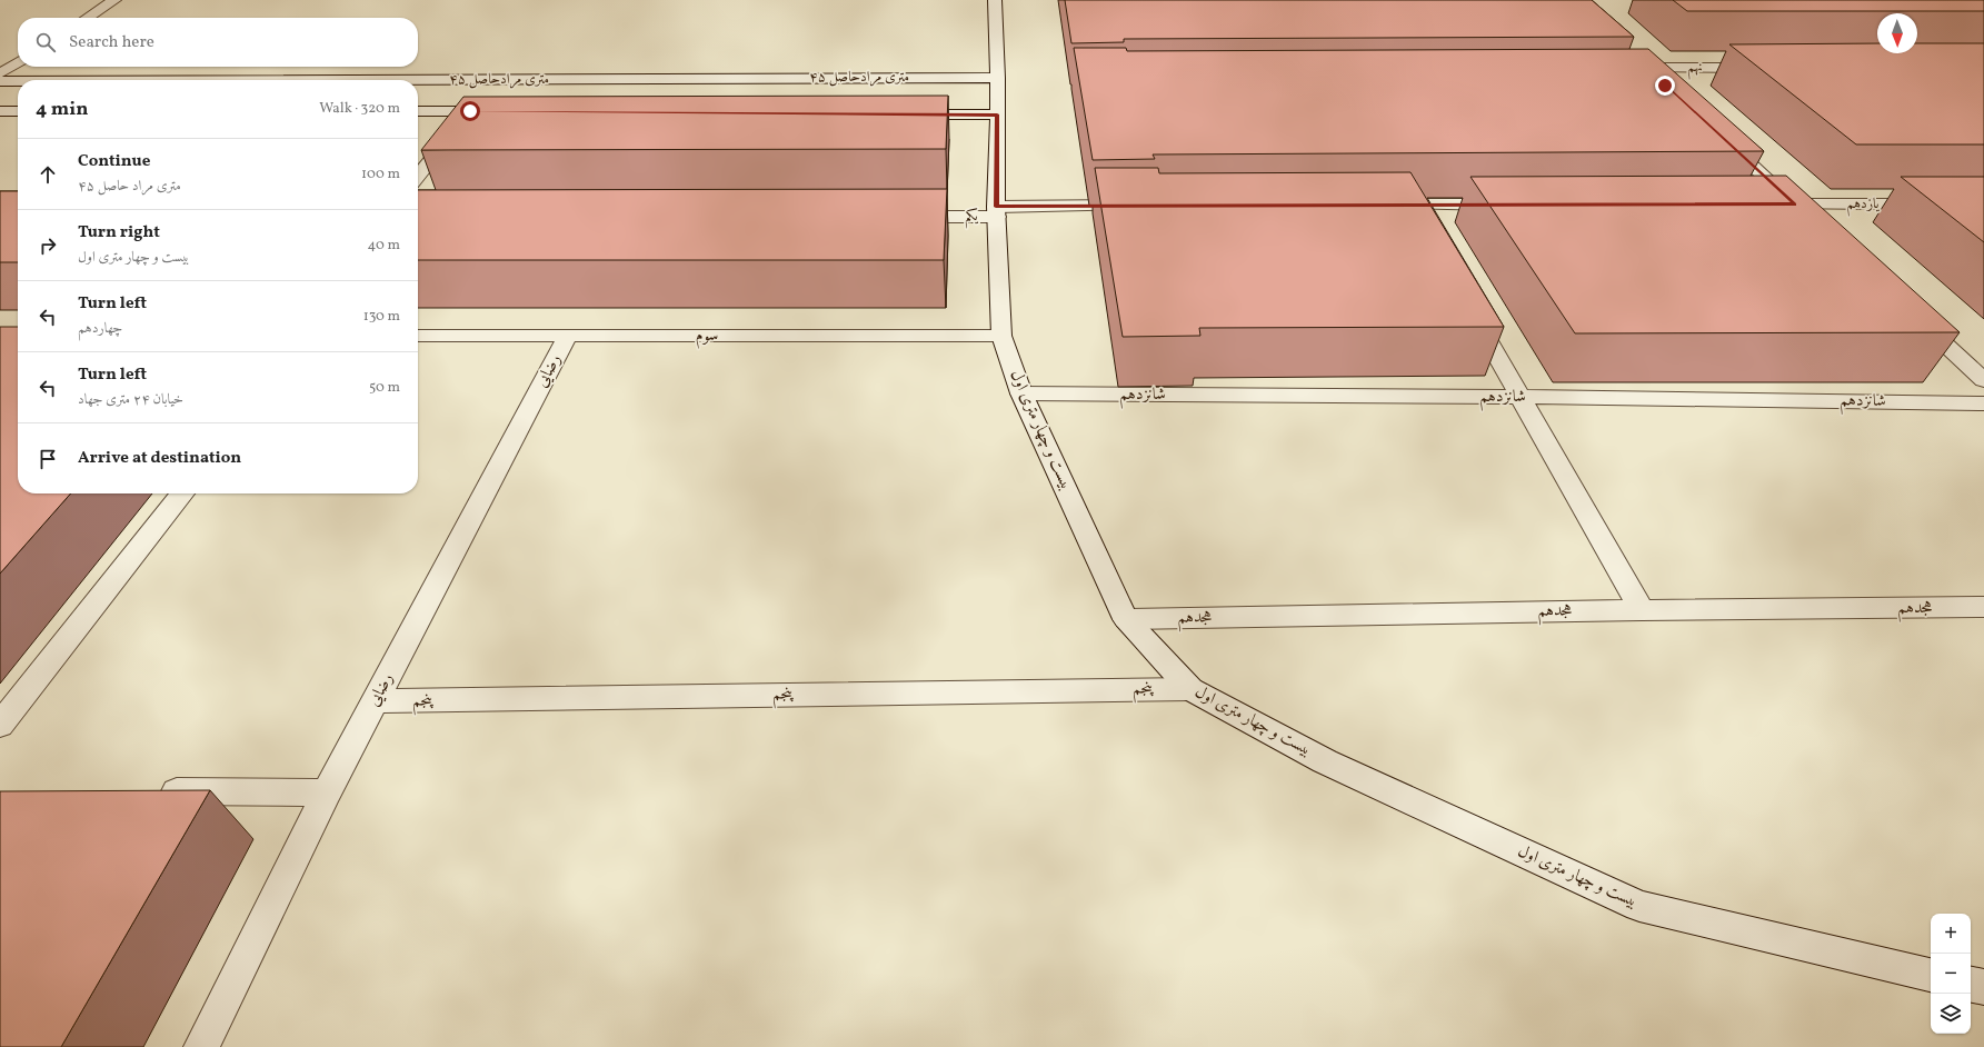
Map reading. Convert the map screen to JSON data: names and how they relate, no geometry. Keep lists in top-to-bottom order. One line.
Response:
{"streets":{"street":["نهم","۴۵ متری مرادحاصل","یازدهم","یکم","سوم","رضایی","شانزدهم","بیست و چهار متری اول","هجدهم","پنجم"]},"crossings":[["۴۵ متری مرادحاصل","بیست و چهار متری اول"],["یکم","بیست و چهار متری اول"],["سوم","رضایی"],["سوم","بیست و چهار متری اول"],["رضایی","پنجم"],["شانزدهم","بیست و چهار متری اول"],["بیست و چهار متری اول","هجدهم"],["بیست و چهار متری اول","پنجم"]],"north":"bottom","page":{"search":"Search here","heading":["4 min","Walk · 320 m"],"list":[["Continue","۴۵ متری مراد حاصل","100 m"],["Turn right","بیست و چهار متری اول","40 m"],["Turn left","چهاردهم","130 m"],["Turn left","خیابان ۲۴ متری جهاد","50 m"],"Arrive at destination"],"map_buttons":["+","−"]}}
